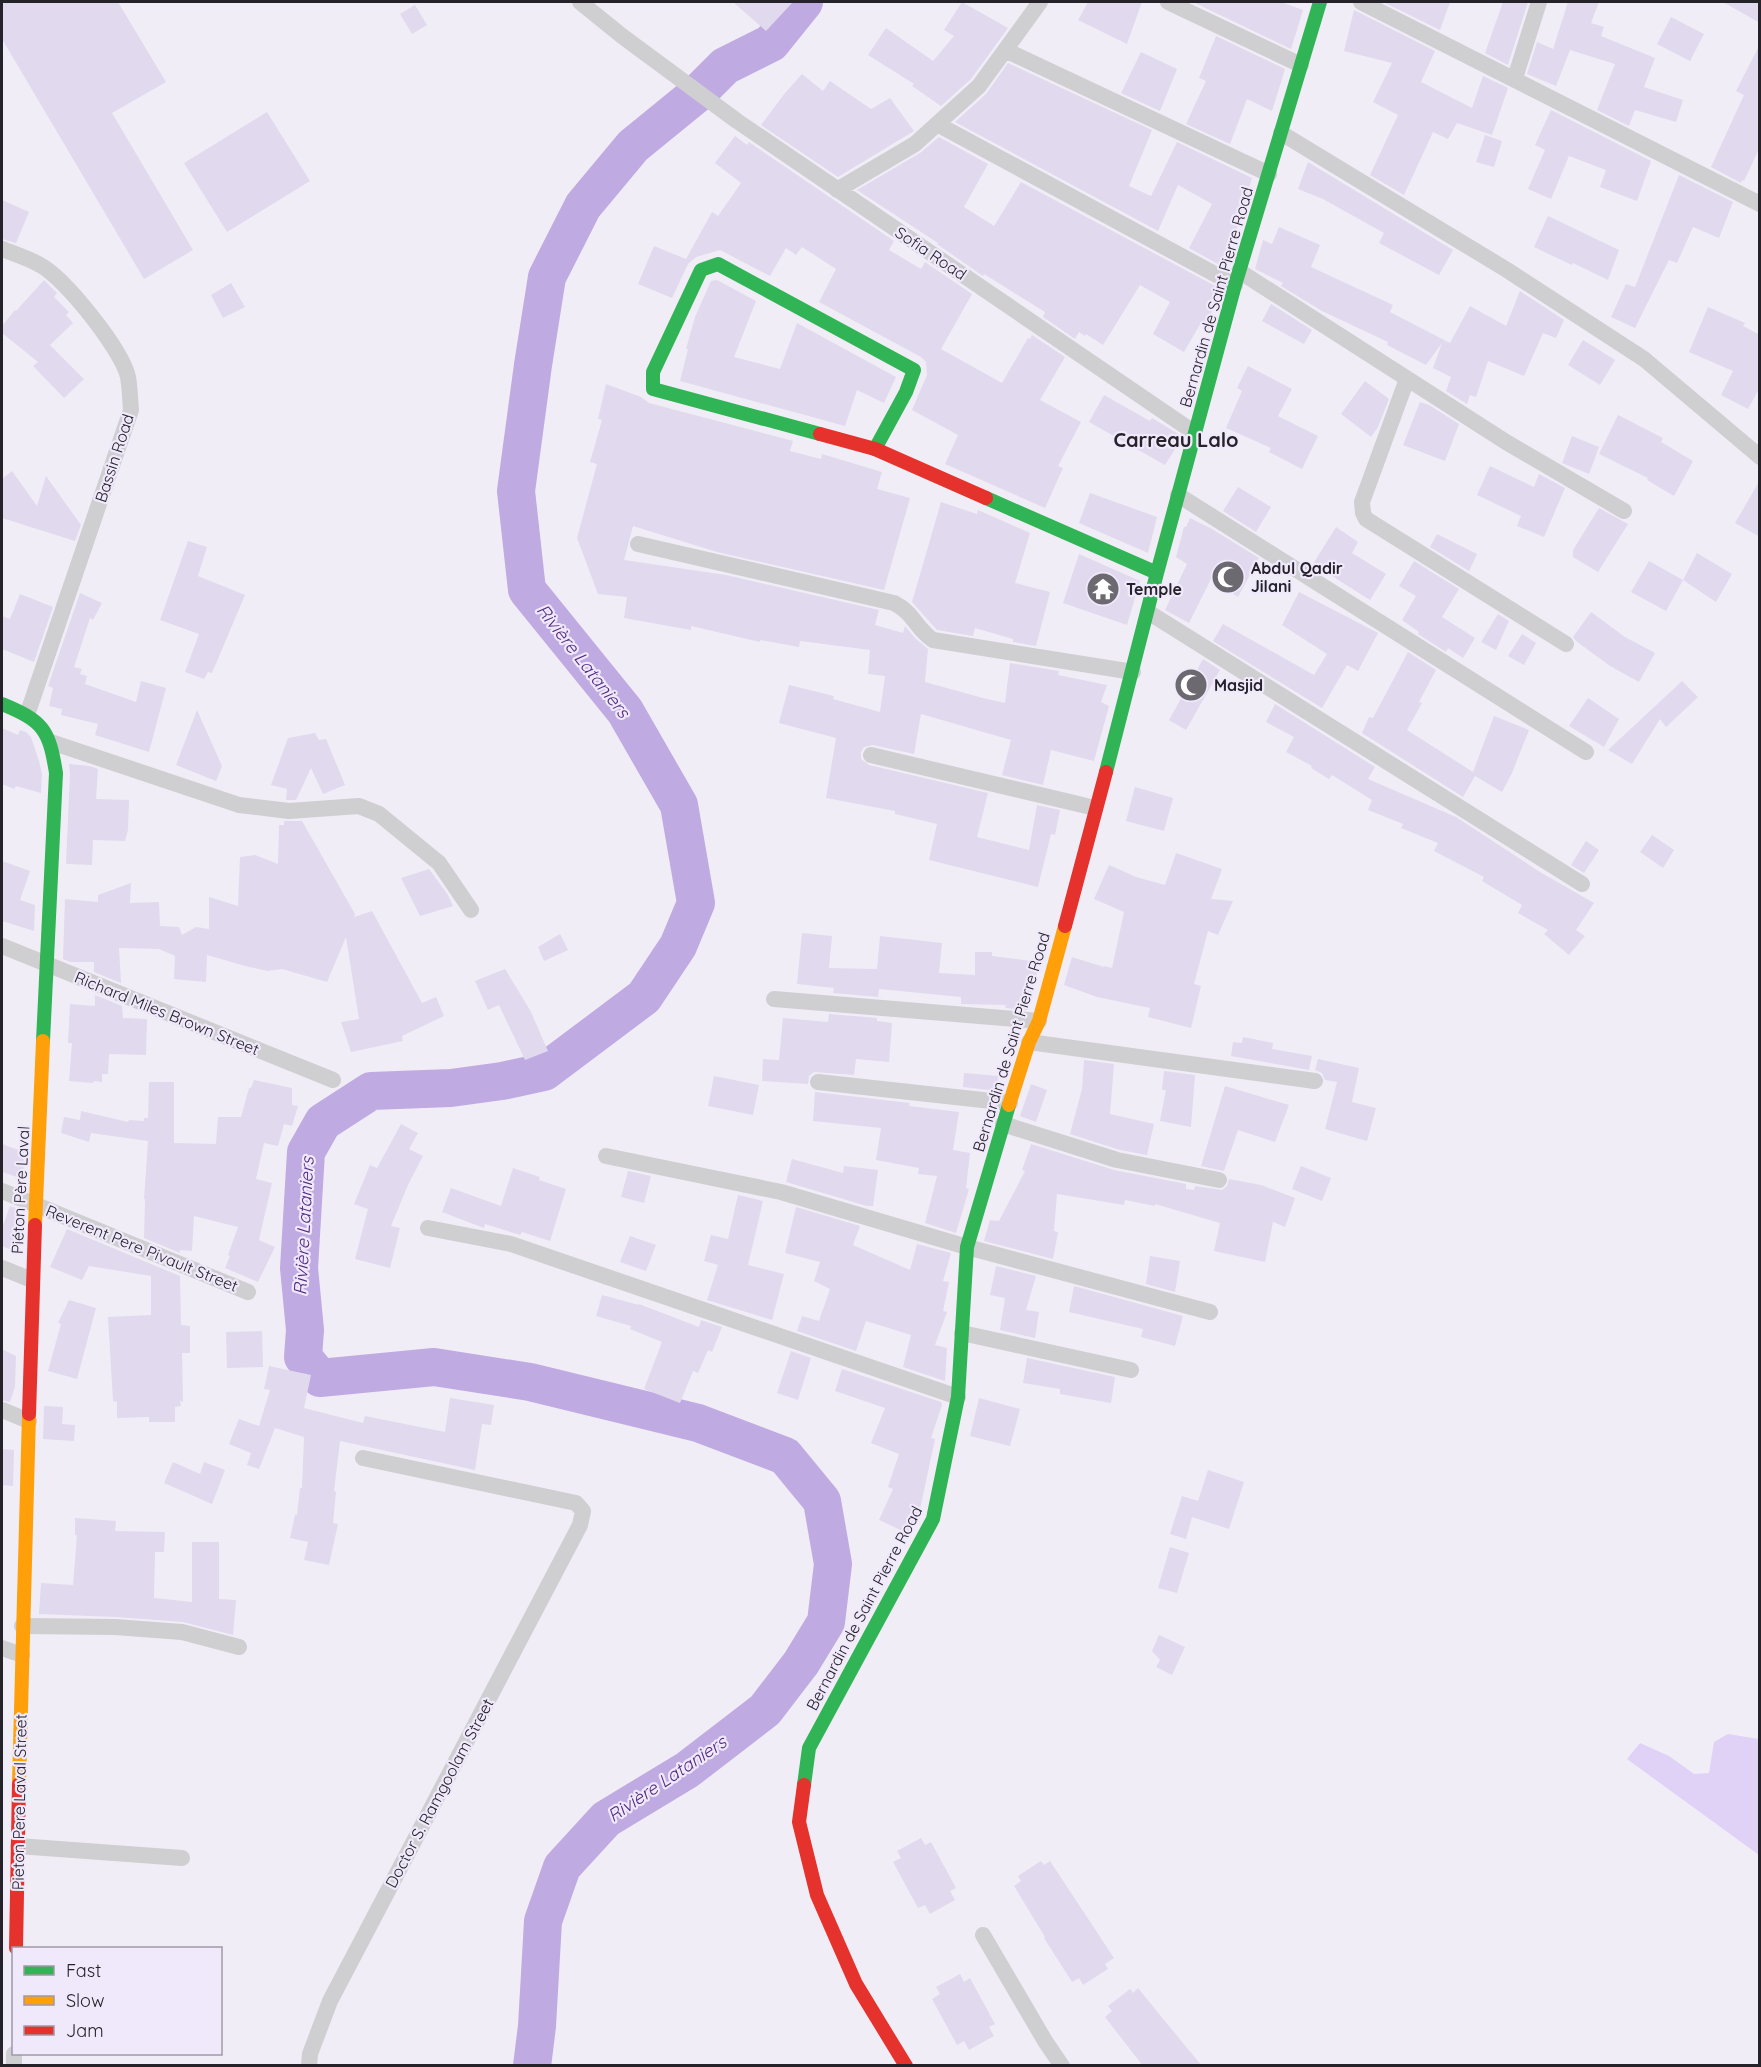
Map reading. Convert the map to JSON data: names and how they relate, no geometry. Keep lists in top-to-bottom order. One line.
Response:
{"streets":{"street":["Sofia Road","Bernardin de Saint Pierre Road","Bassin Road","Richard Miles Brown Street","Piéton Père Laval","Reverent Pere Pivault Street","Doctor S. Ramgoolam Street","Pieton Pere Laval Street"]},"crossings":[["Sofia Road","Bernardin de Saint Pierre Road"],["Richard Miles Brown Street","Piéton Père Laval"],["Piéton Père Laval","Reverent Pere Pivault Street"],["Piéton Père Laval","Pieton Pere Laval Street"]],"districts":["Carreau Lalo"],"water":["Rivière Lataniers"],"places":{"mosque":["Abdul Qadir Jilani","Masjid"],"temple":["Temple"]},"legend":["Fast","Slow","Jam"]}
